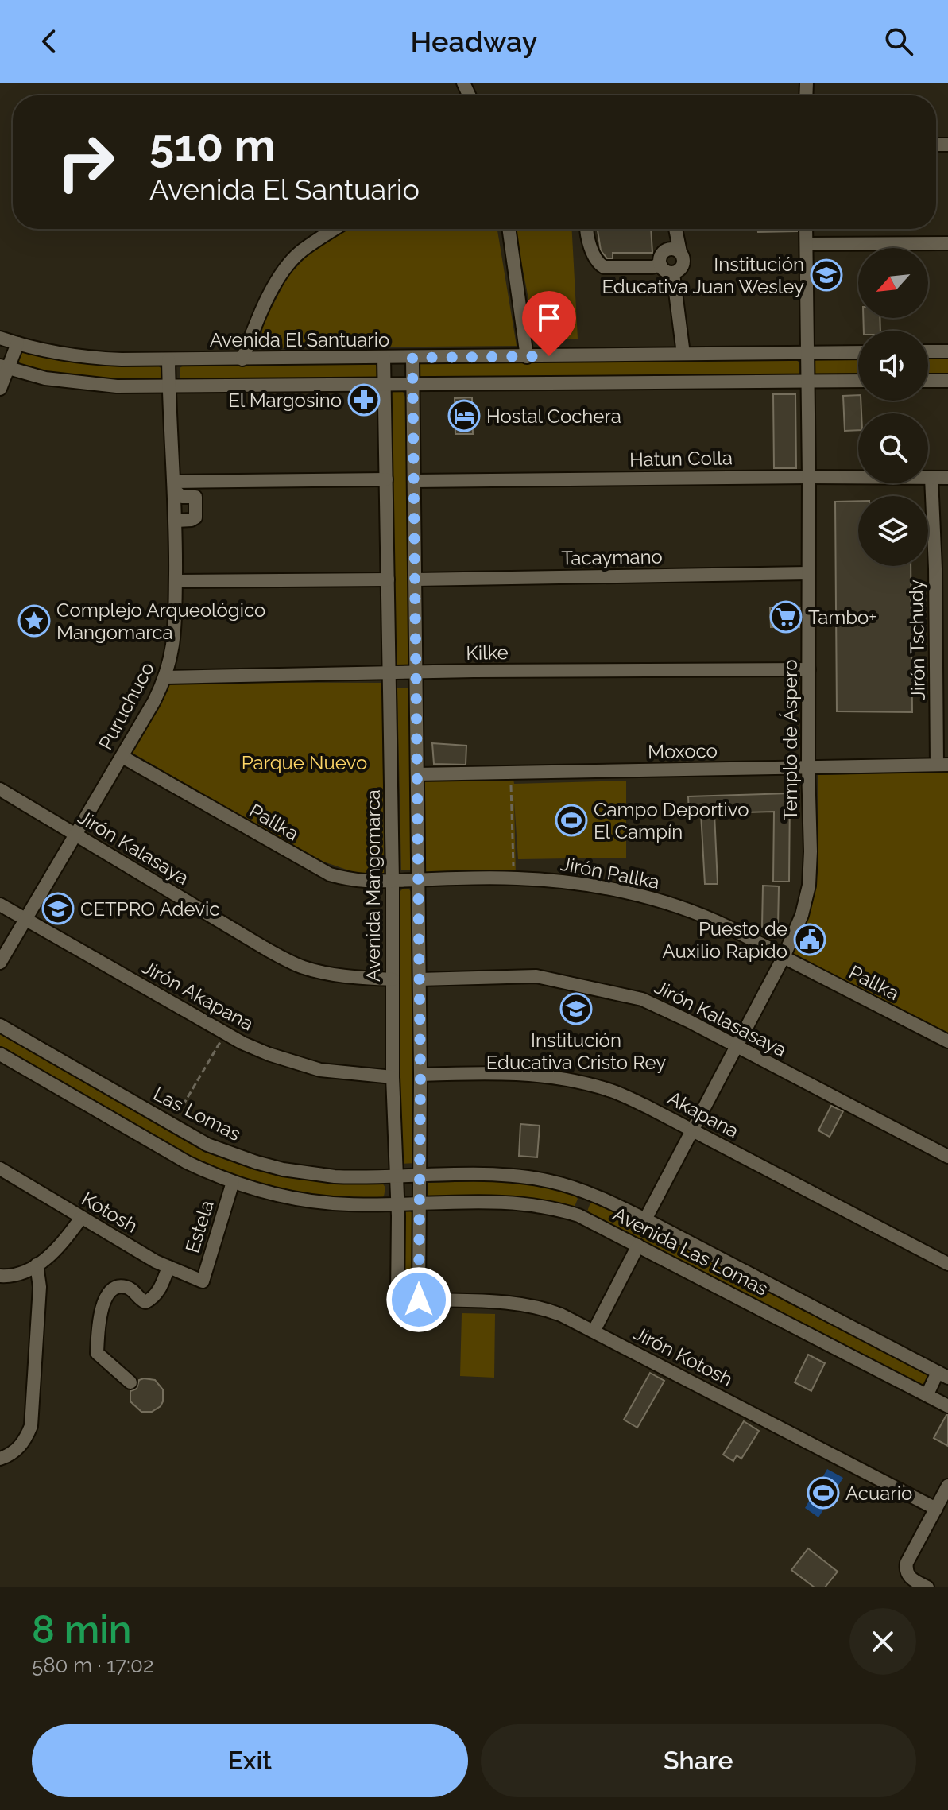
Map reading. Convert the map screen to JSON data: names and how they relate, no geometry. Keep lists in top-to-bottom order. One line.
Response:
{"streets":{"street":["Avenida El Santuario","Hatun Colla","Tacaymano","Jirón Tschudy","Kilke","Puruchuco","Templo de Áspero","Moxoco","Pallka","Jirón Kalasaya","Jirón Pallka","Avenida Mangomarca","Jirón Akapana","Jirón Kalasasaya","Las Lomas","Akapana","Kotosh","Estela","Avenida Las Lomas","Jirón Kotosh"]},"crossings":[["Avenida El Santuario","Puruchuco"],["Avenida El Santuario","Templo de Áspero"],["Avenida El Santuario","Avenida Mangomarca"],["Hatun Colla","Jirón Tschudy"],["Hatun Colla","Templo de Áspero"],["Tacaymano","Templo de Áspero"],["Jirón Tschudy","Moxoco"],["Kilke","Puruchuco"],["Kilke","Templo de Áspero"],["Kilke","Avenida Mangomarca"],["Puruchuco","Pallka"],["Puruchuco","Jirón Kalasaya"],["Puruchuco","Jirón Akapana"],["Templo de Áspero","Moxoco"],["Templo de Áspero","Pallka"],["Templo de Áspero","Jirón Pallka"],["Templo de Áspero","Jirón Kalasasaya"],["Templo de Áspero","Akapana"],["Templo de Áspero","Avenida Las Lomas"],["Pallka","Jirón Pallka"],["Pallka","Avenida Mangomarca"],["Jirón Kalasaya","Avenida Mangomarca"],["Avenida Mangomarca","Jirón Akapana"],["Avenida Mangomarca","Las Lomas"],["Avenida Mangomarca","Avenida Las Lomas"],["Avenida Mangomarca","Jirón Kotosh"],["Las Lomas","Avenida Las Lomas"],["Kotosh","Estela"]],"parks":["Parque Nuevo"],"places":{"school or university":["Institución Educativa Juan Wesley","CETPRO Adevic","Institución Educativa Cristo Rey"],"pharmacy":["El Margosino"],"hotel":["Hostal Cochera"],"supermarket":["Tambo+"],"place":["Complejo Arqueológico Mangomarca"],"sports":["Campo Deportivo El Campín","Acuario"],"public building":["Puesto de Auxilio Rapido"]},"north":"bottom left","page":{"header":"Headway","turn":["510 m","Avenida El Santuario"],"heading":["8 min","580 m · 17:02"],"buttons":["Exit","Share"]}}
